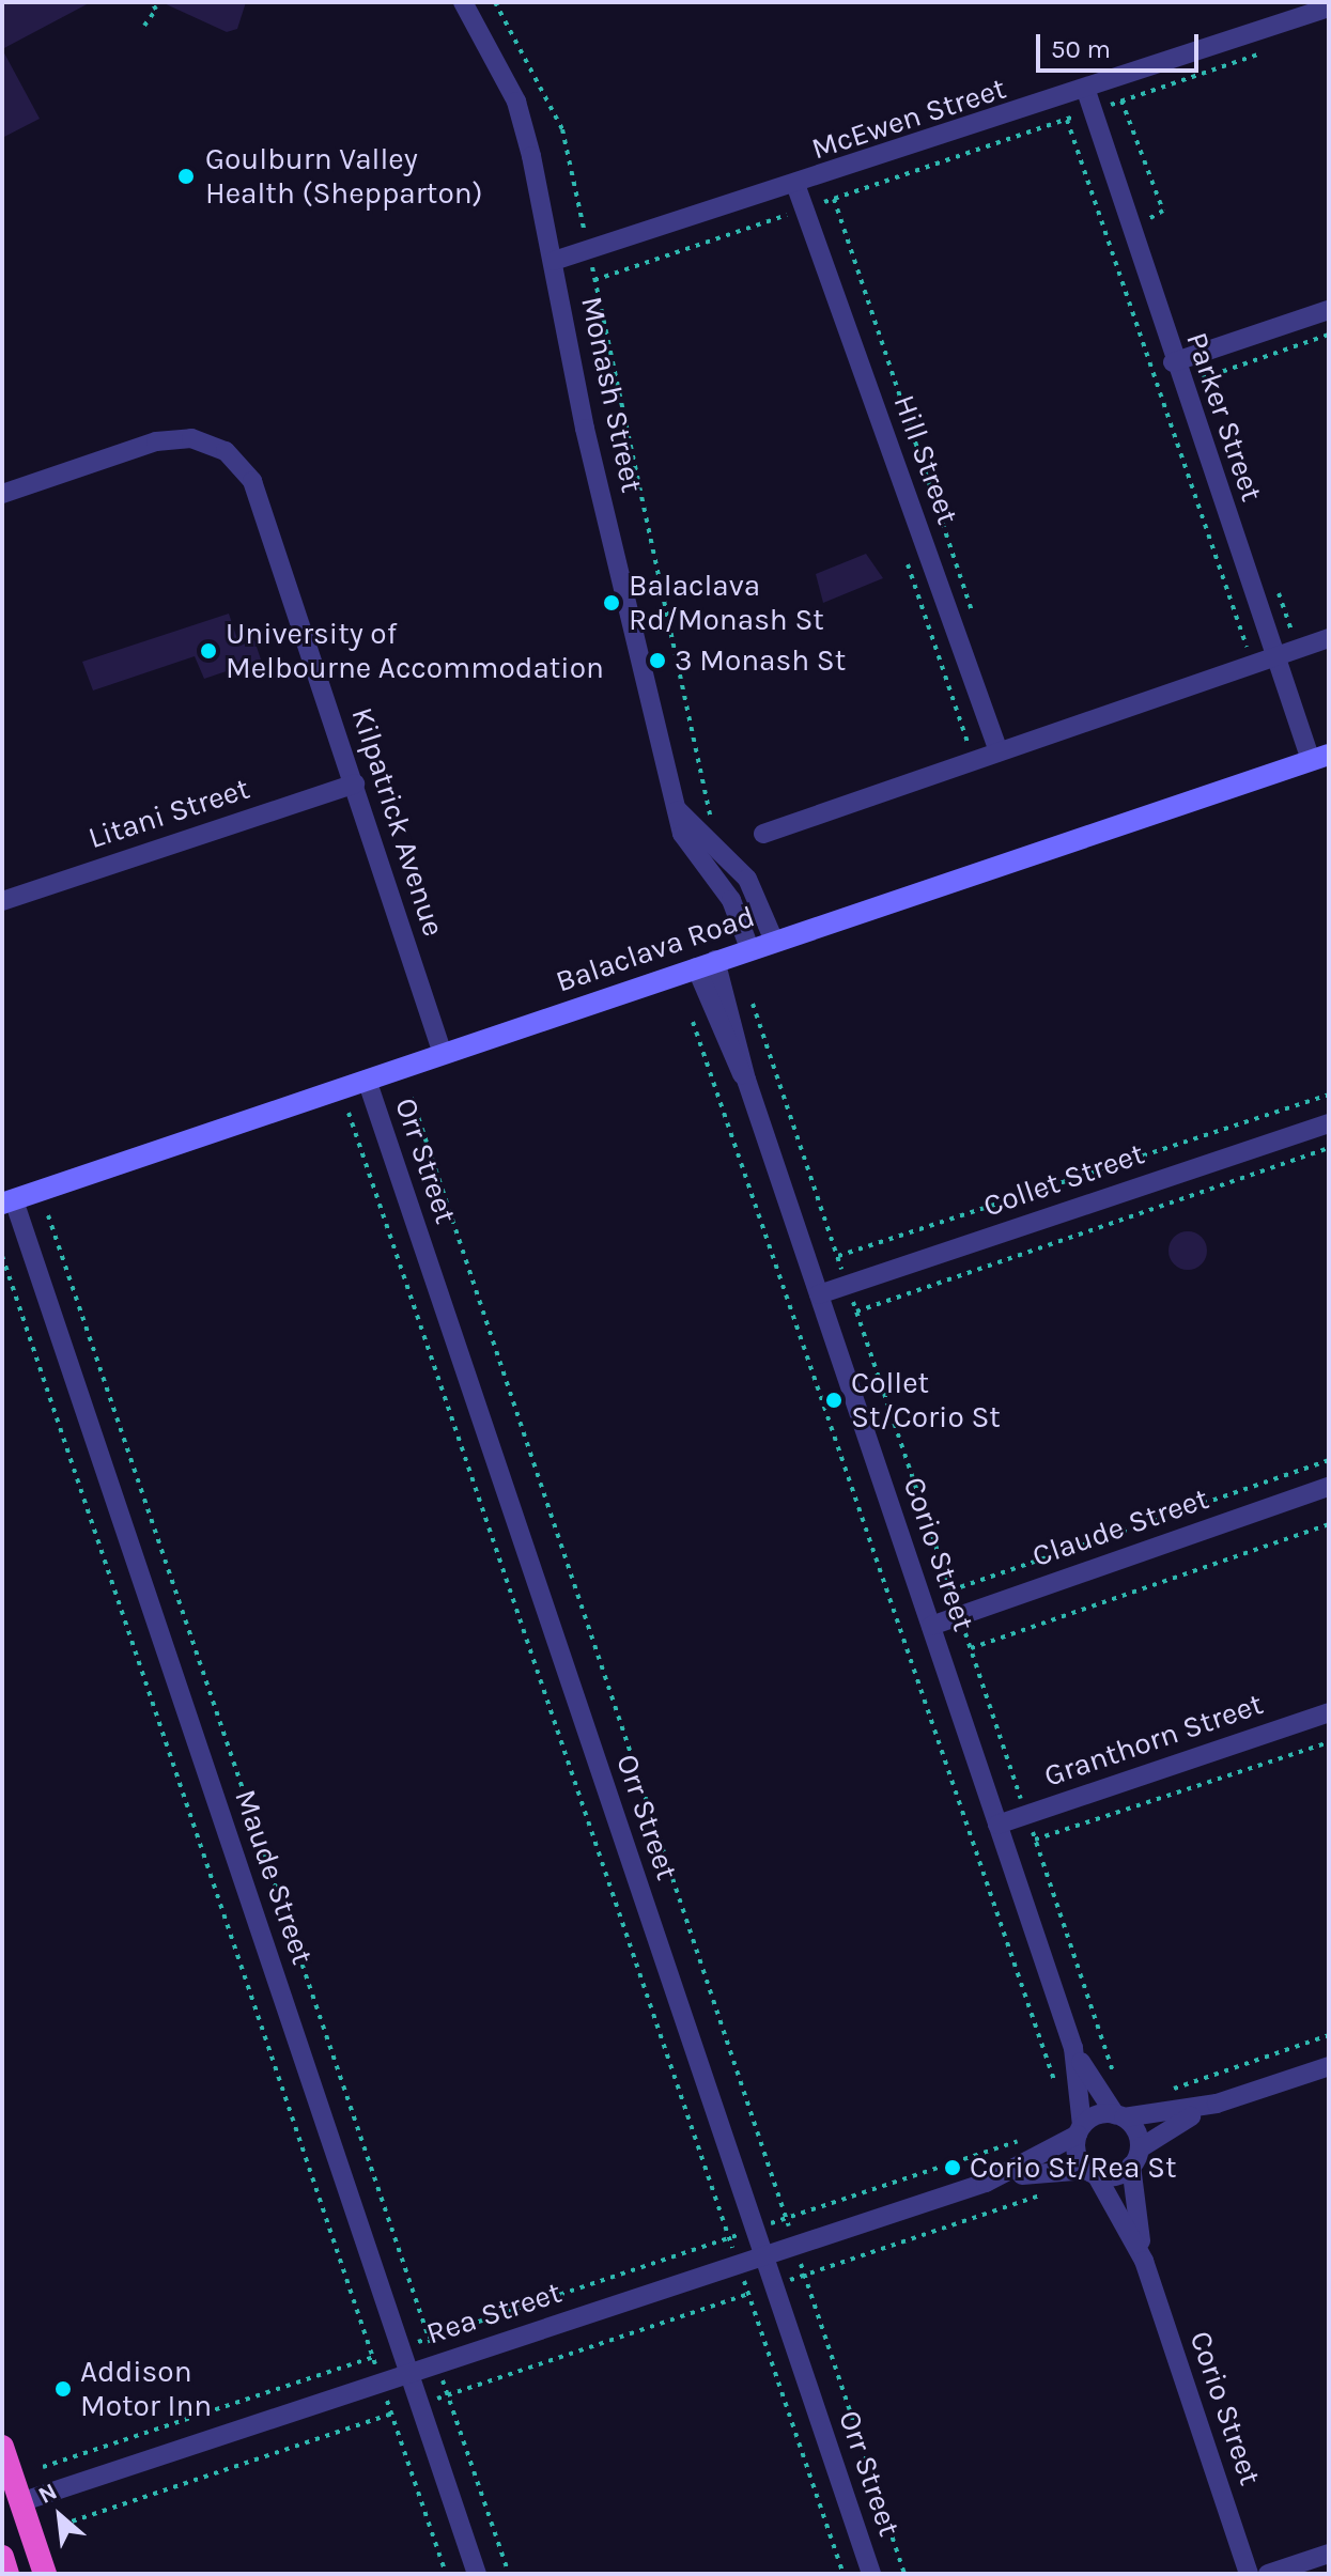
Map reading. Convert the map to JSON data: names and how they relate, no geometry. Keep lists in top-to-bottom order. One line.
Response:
{"streets":{"main road":["Balaclava Road"],"street":["McEwen Street","Monash Street","Parker Street","Hill Street","Litani Street","Kilpatrick Avenue","Orr Street","Collet Street","Claude Street","Corio Street","Granthorn Street","Maude Street","Rea Street"]},"crossings":[["McEwen Street","Monash Street"],["McEwen Street","Parker Street"],["McEwen Street","Hill Street"],["Monash Street","Balaclava Road"],["Parker Street","Balaclava Road"],["Litani Street","Kilpatrick Avenue"],["Kilpatrick Avenue","Balaclava Road"],["Balaclava Road","Orr Street"],["Balaclava Road","Corio Street"],["Balaclava Road","Maude Street"],["Orr Street","Rea Street"],["Collet Street","Corio Street"],["Claude Street","Corio Street"],["Corio Street","Granthorn Street"],["Corio Street","Rea Street"],["Maude Street","Rea Street"]],"places":["Goulburn Valley Health (Shepparton)","Balaclava Rd/Monash St","University of Melbourne Accommodation","3 Monash St","Collet St/Corio St","Corio St/Rea St","Addison Motor Inn"],"scale_bar":"50 m","north":"top left"}
